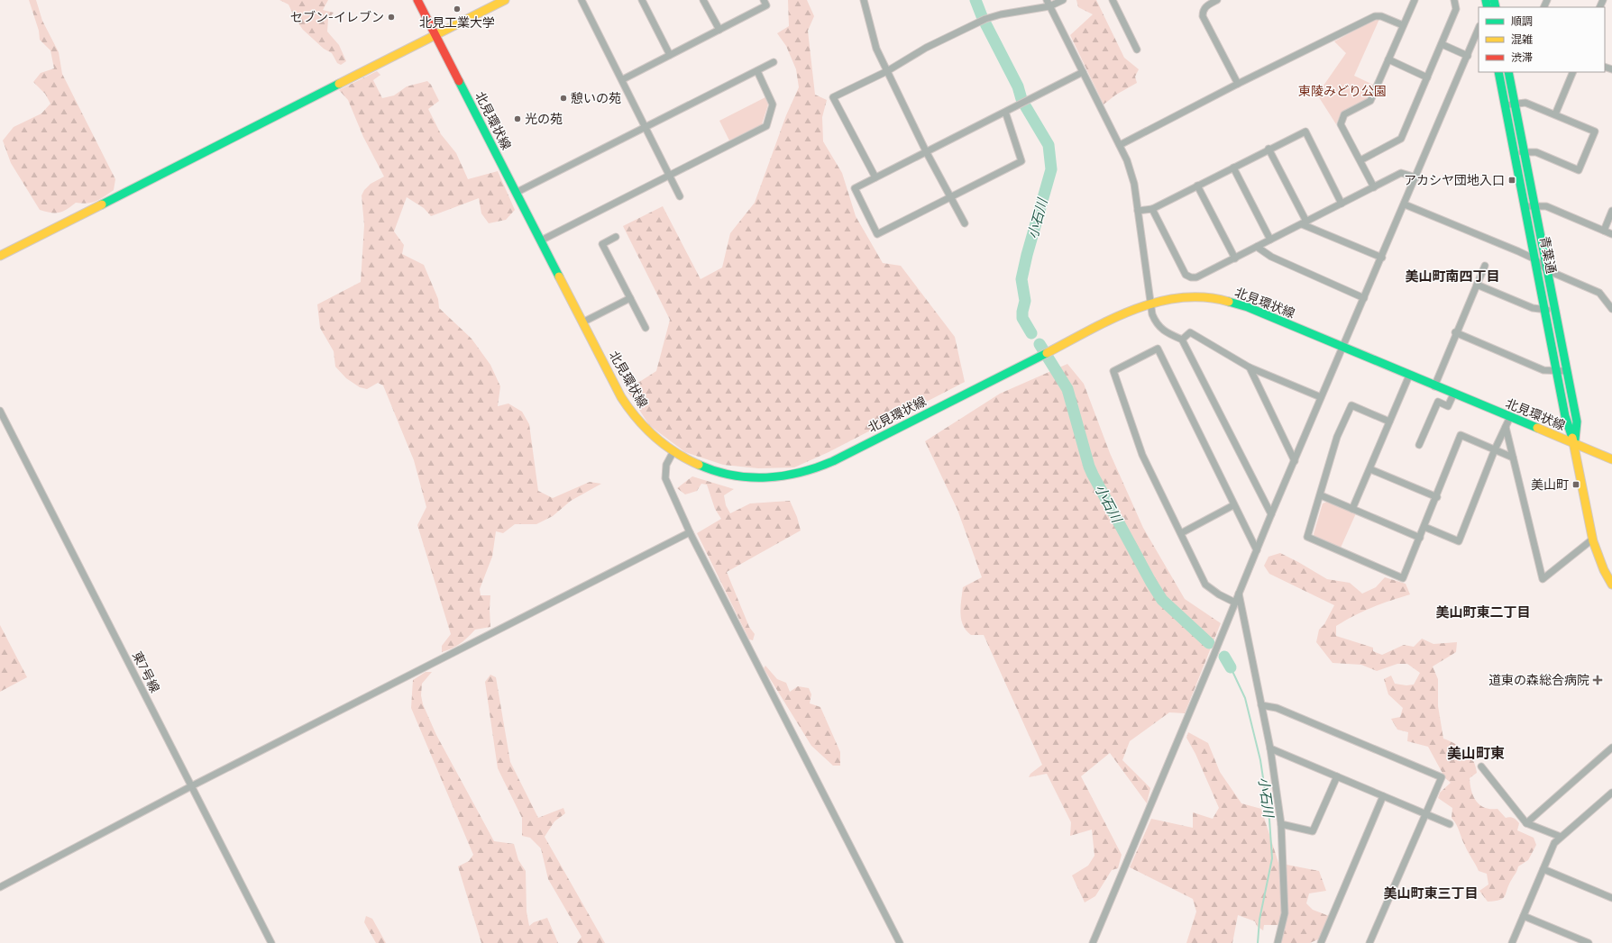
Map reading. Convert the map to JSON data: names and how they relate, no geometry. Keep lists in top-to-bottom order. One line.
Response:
{"streets":{"main road":["北見環状線","青葉通"],"street":["東7号線"]},"crossings":[["北見環状線","青葉通"]],"districts":["美山町南四丁目","美山町東二丁目","美山町東","美山町東三丁目"],"water":["小石川"],"parks":["東陵みどり公園"],"places":{"other":["北見工業大学","セブン-イレブン","憩いの苑","光の苑"],"transit":["アカシヤ団地入口","美山町"],"health":["道東の森総合病院"]},"legend":["順調","混雑","渋滞"]}
